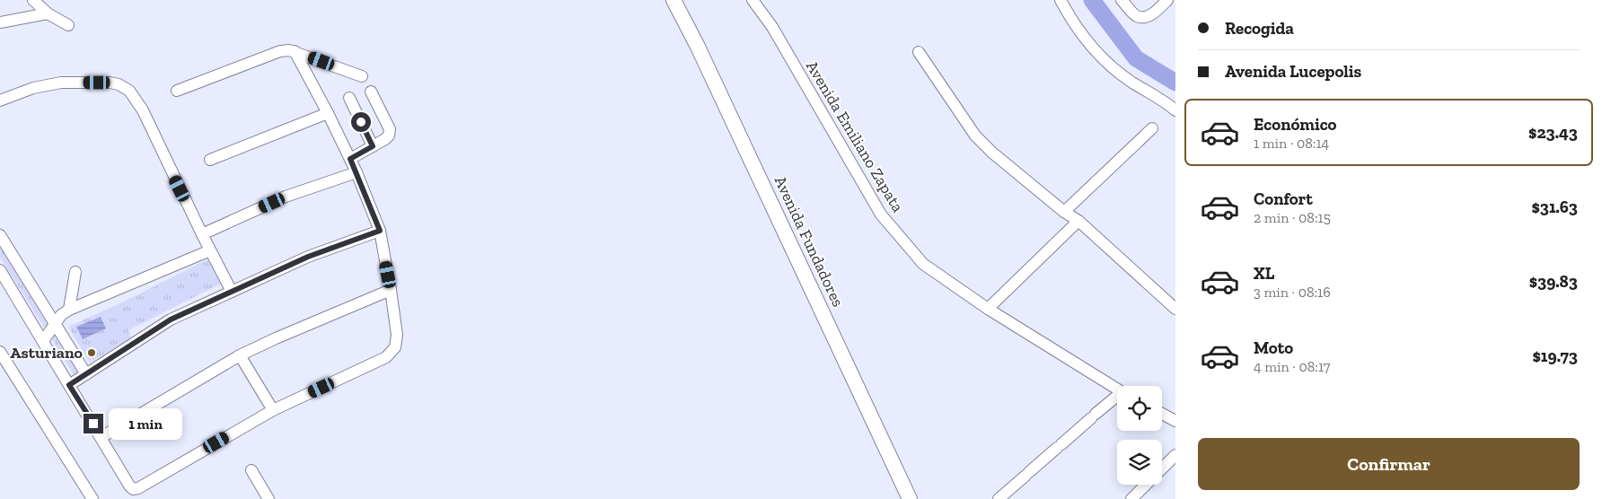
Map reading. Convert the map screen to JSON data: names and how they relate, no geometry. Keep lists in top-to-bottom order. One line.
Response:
{"streets":{"main road":["Avenida Fundadores"],"street":["Avenida Emiliano Zapata"]},"places":["Asturiano"],"page":{"banner":["Recogida","Avenida Lucepolis"],"list":[{"name":"Económico","note":"1 min · 08:14","value":"$23.43"},{"name":"Confort","note":"2 min · 08:15","value":"$31.63"},{"name":"XL","note":"3 min · 08:16","value":"$39.83"},{"name":"Moto","note":"4 min · 08:17","value":"$19.73"}],"bubble":"1 min","buttons":"Confirmar"}}
